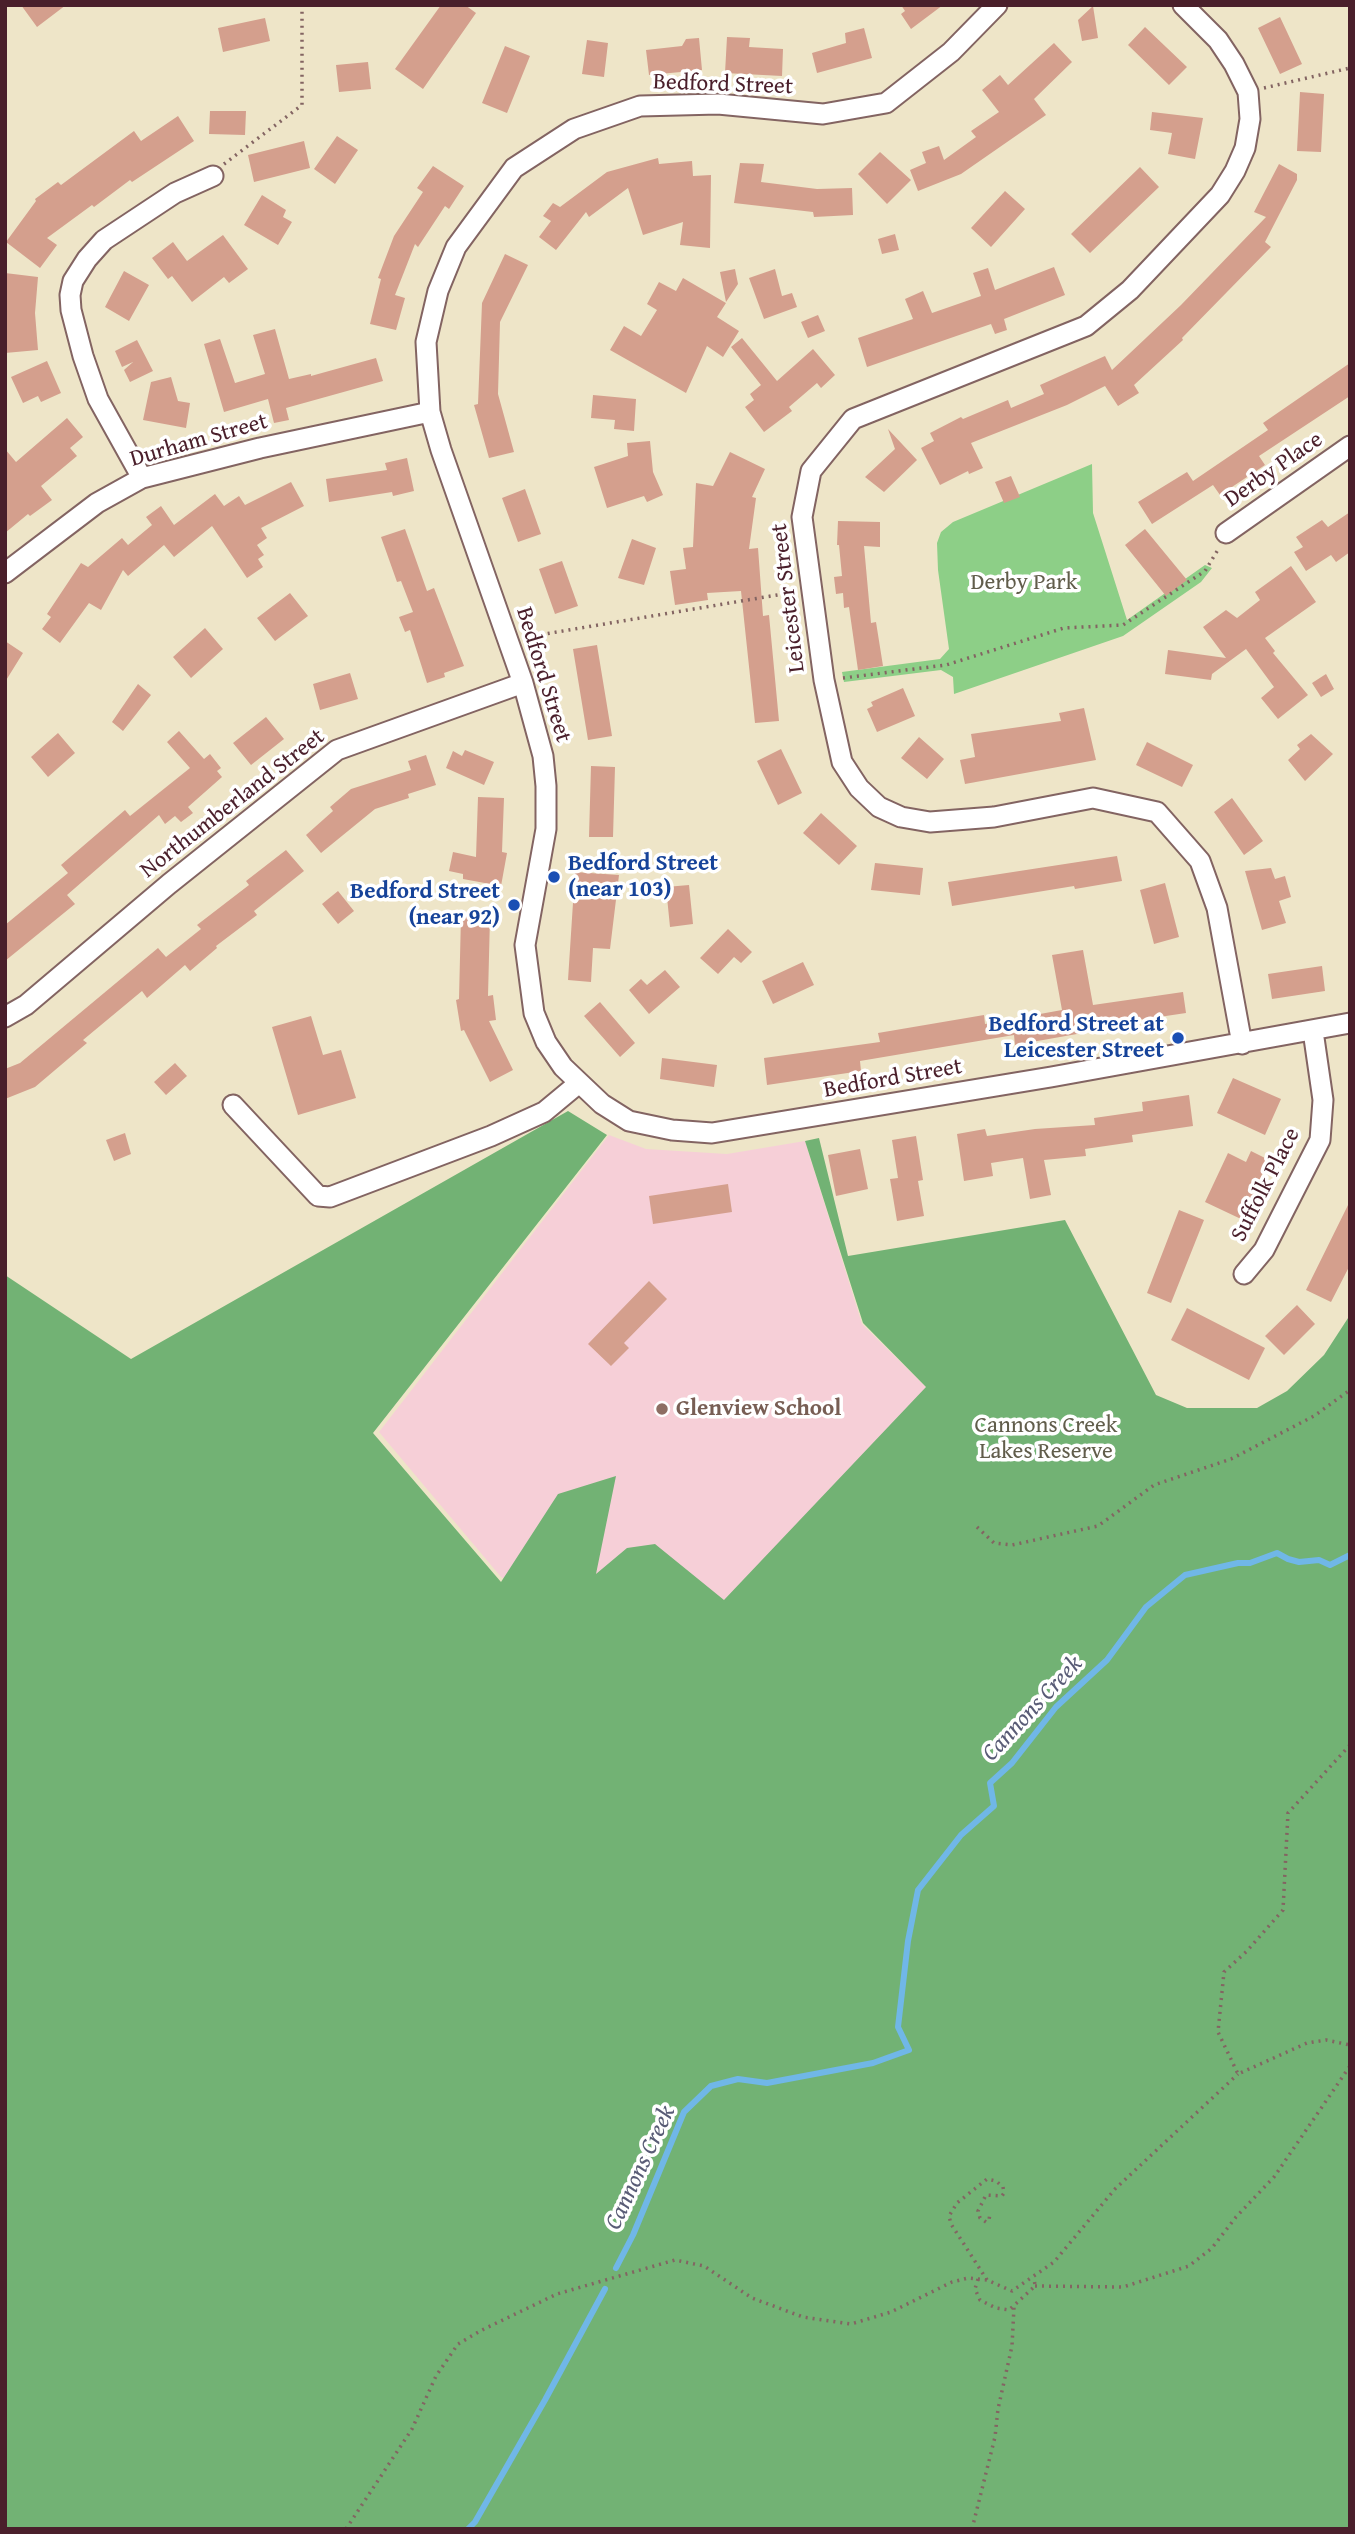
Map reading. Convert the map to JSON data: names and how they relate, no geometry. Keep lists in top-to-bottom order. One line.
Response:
{"streets":{"street":["Bedford Street","Durham Street","Derby Place","Leicester Street","Northumberland Street","Suffolk Place"]},"crossings":[["Bedford Street","Durham Street"],["Bedford Street","Leicester Street"],["Bedford Street","Northumberland Street"],["Bedford Street","Suffolk Place"]],"water":["Cannons Creek"],"parks":["Derby Park","Cannons Creek Lakes Reserve"],"places":["Bedford Street (near 103)","Bedford Street (near 92)","Bedford Street at Leicester Street","Glenview School"]}
